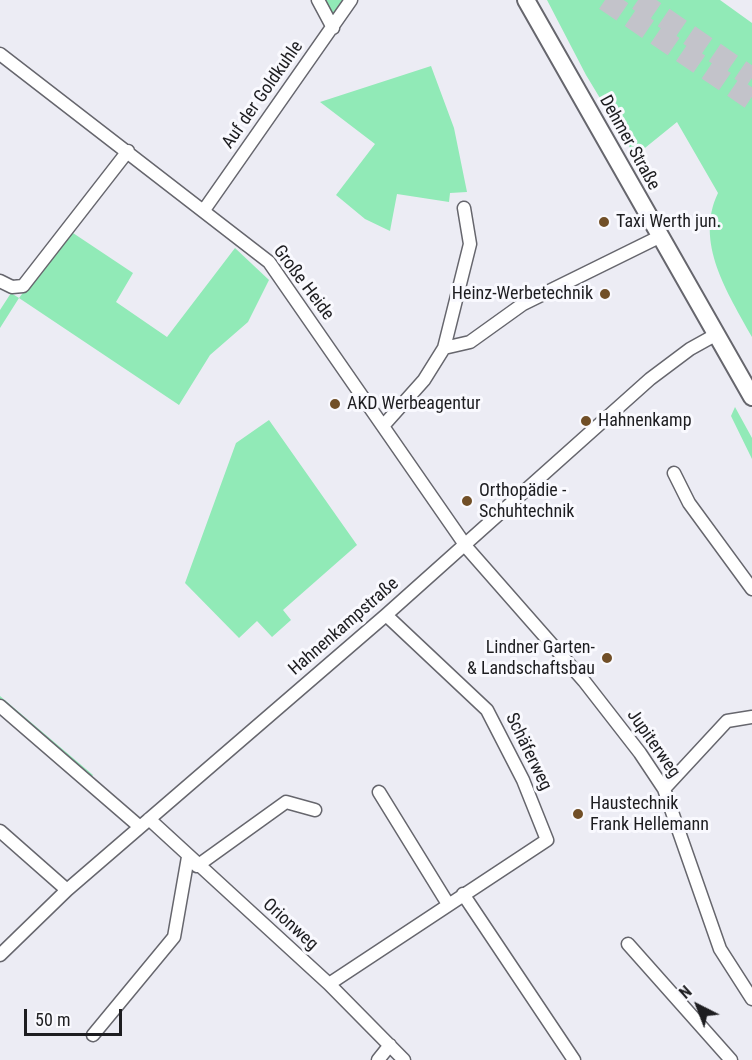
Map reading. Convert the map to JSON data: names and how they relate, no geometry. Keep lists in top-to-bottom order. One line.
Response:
{"streets":{"street":["Auf der Goldkuhle","Dehmer Straße","Große Heide","Hahnenkampstraße","Jupiterweg","Schäferweg","Orionweg"]},"crossings":[["Auf der Goldkuhle","Große Heide"],["Dehmer Straße","Hahnenkampstraße"],["Große Heide","Hahnenkampstraße"],["Große Heide","Jupiterweg"],["Hahnenkampstraße","Jupiterweg"],["Hahnenkampstraße","Schäferweg"],["Hahnenkampstraße","Orionweg"]],"places":["Taxi Werth jun.","Heinz-Werbetechnik","AKD Werbeagentur","Hahnenkamp","Orthopädie - Schuhtechnik","Lindner Garten- & Landschaftsbau","Haustechnik Frank Hellemann"],"scale_bar":"50 m","north":"top left"}
